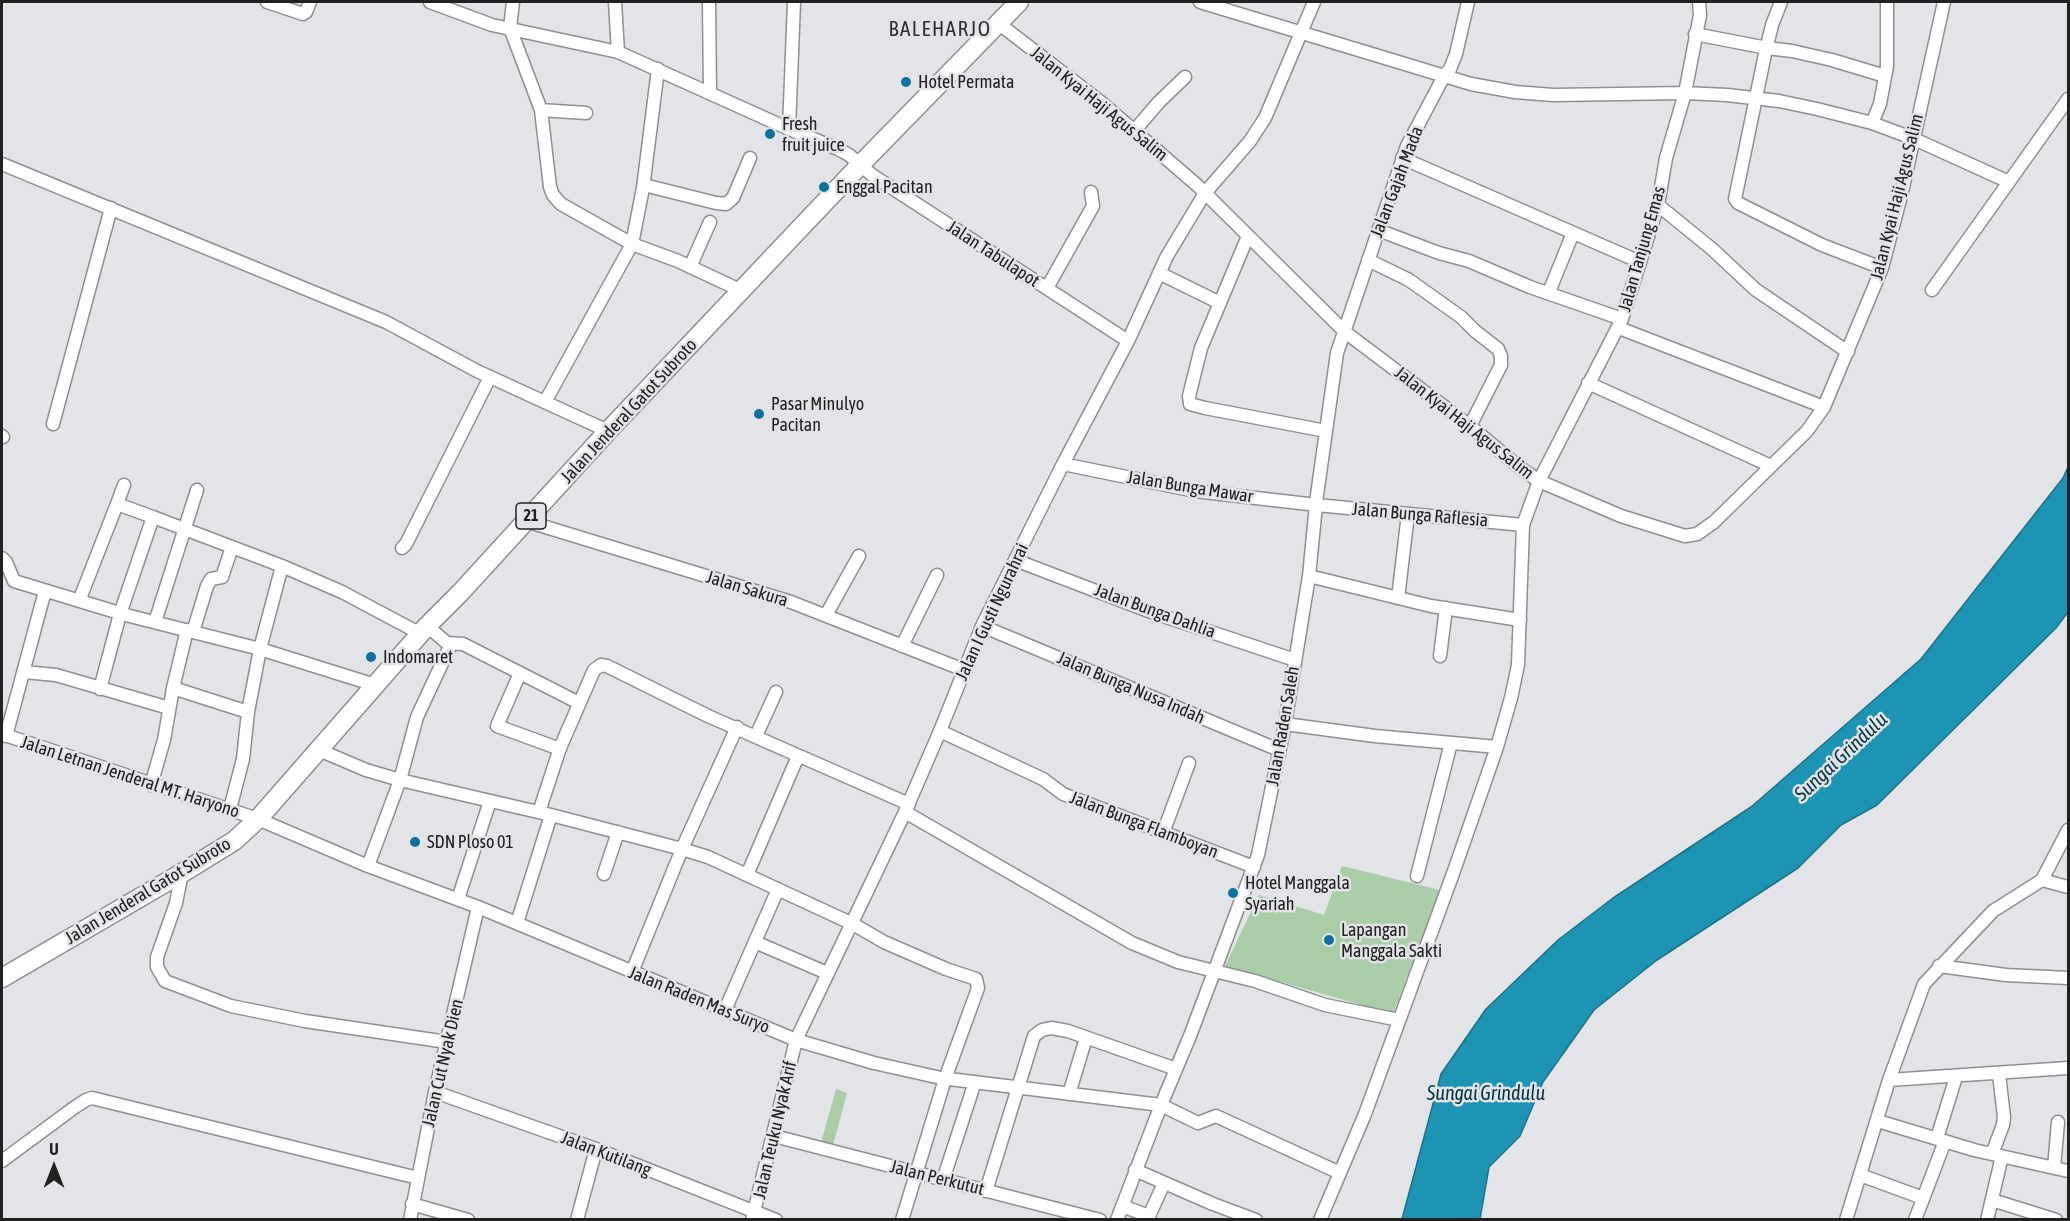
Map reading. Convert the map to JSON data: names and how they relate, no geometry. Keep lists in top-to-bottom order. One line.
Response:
{"streets":{"highway":["Jalan Jenderal Gatot Subroto","21"],"street":["Jalan Kyai Haji Agus Salim","Jalan Gajah Mada","Jalan Tanjung Emas","Jalan Tabulapot","Jalan Bunga Mawar","Jalan Bunga Raflesia","Jalan Sakura","Jalan Bunga Dahlia","Jalan I Gusti Ngurahrai","Jalan Bunga Nusa Indah","Jalan Raden Saleh","Jalan Letnan Jenderal MT. Haryono","Jalan Bunga Flamboyan","Jalan Raden Mas Suryo","Jalan Cut Nyak Dien","Jalan Teuku Nyak Arif","Jalan Kutilang","Jalan Perkutut"]},"crossings":[["Jalan Kyai Haji Agus Salim","Jalan Gajah Mada"],["Jalan Kyai Haji Agus Salim","Jalan Tanjung Emas"],["Jalan Kyai Haji Agus Salim","Jalan Jenderal Gatot Subroto"],["Jalan Kyai Haji Agus Salim","Jalan I Gusti Ngurahrai"],["Jalan Kyai Haji Agus Salim","Jalan Raden Saleh"],["Jalan Gajah Mada","Jalan Raden Saleh"],["Jalan Tanjung Emas","Jalan Bunga Raflesia"],["Jalan Tanjung Emas","Jalan Raden Mas Suryo"],["Jalan Tabulapot","Jalan Jenderal Gatot Subroto"],["Jalan Tabulapot","Jalan I Gusti Ngurahrai"],["Jalan Jenderal Gatot Subroto","Jalan Sakura"],["Jalan Jenderal Gatot Subroto","Jalan Letnan Jenderal MT. Haryono"],["Jalan Jenderal Gatot Subroto","Jalan Raden Mas Suryo"],["Jalan Bunga Mawar","Jalan Bunga Raflesia"],["Jalan Bunga Mawar","Jalan I Gusti Ngurahrai"],["Jalan Bunga Mawar","Jalan Raden Saleh"],["Jalan Bunga Raflesia","Jalan Raden Saleh"],["Jalan Sakura","Jalan I Gusti Ngurahrai"],["Jalan Bunga Dahlia","Jalan I Gusti Ngurahrai"],["Jalan Bunga Dahlia","Jalan Raden Saleh"],["Jalan I Gusti Ngurahrai","Jalan Bunga Nusa Indah"],["Jalan I Gusti Ngurahrai","Jalan Bunga Flamboyan"],["Jalan I Gusti Ngurahrai","Jalan Raden Mas Suryo"],["Jalan I Gusti Ngurahrai","Jalan Teuku Nyak Arif"],["Jalan Bunga Nusa Indah","Jalan Raden Saleh"],["Jalan Raden Saleh","Jalan Bunga Flamboyan"],["Jalan Raden Saleh","Jalan Raden Mas Suryo"],["Jalan Letnan Jenderal MT. Haryono","Jalan Raden Mas Suryo"],["Jalan Raden Mas Suryo","Jalan Cut Nyak Dien"],["Jalan Raden Mas Suryo","Jalan Teuku Nyak Arif"],["Jalan Cut Nyak Dien","Jalan Kutilang"],["Jalan Teuku Nyak Arif","Jalan Kutilang"],["Jalan Teuku Nyak Arif","Jalan Perkutut"]],"districts":["BALEHARJO"],"water":["Sungai Grindulu"],"places":["Hotel Permata","Fresh fruit juice","Enggal Pacitan","Pasar Minulyo Pacitan","Indomaret","SDN Ploso 01","Hotel Manggala Syariah","Lapangan Manggala Sakti"],"north":"top"}
